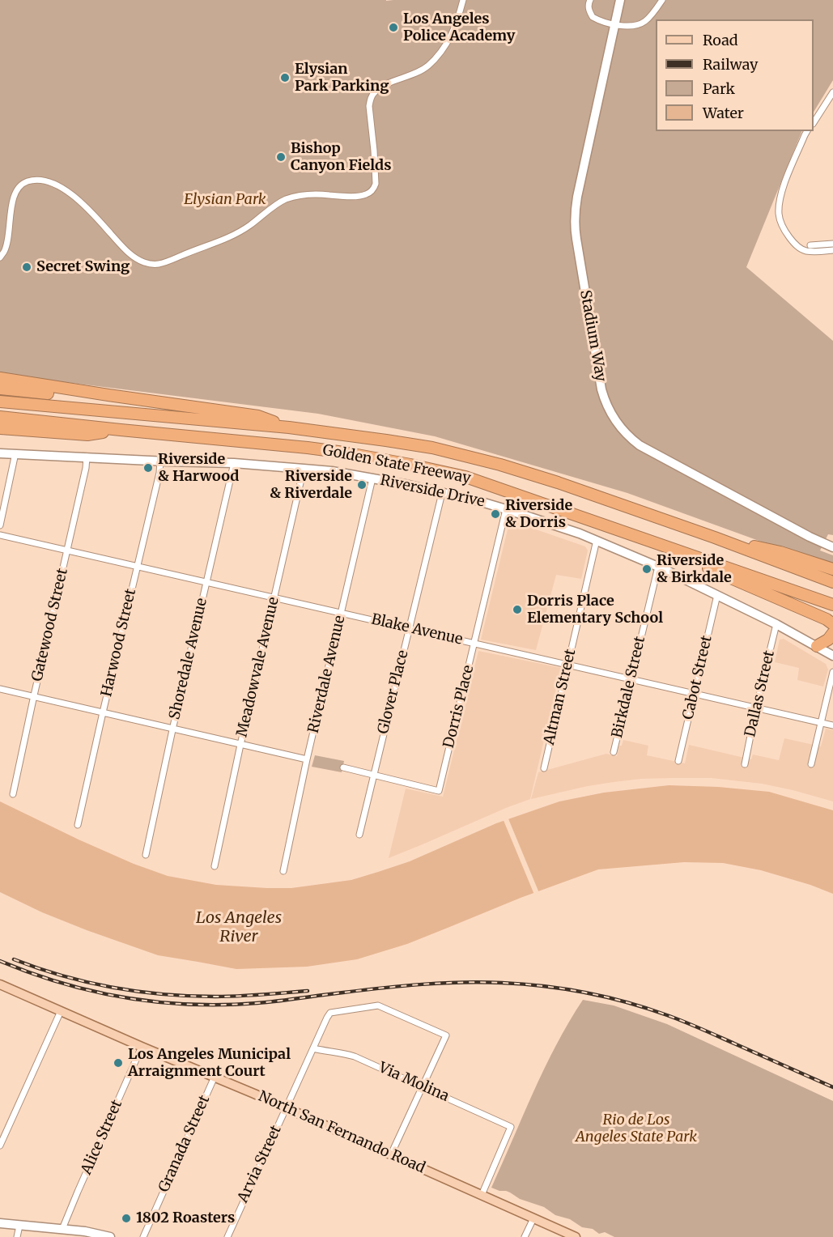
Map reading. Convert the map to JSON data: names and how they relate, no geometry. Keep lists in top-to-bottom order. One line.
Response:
{"streets":{"highway":["Golden State Freeway"],"main road":["Stadium Way","Riverside Drive","North San Fernando Road"],"street":["Gatewood Street","Blake Avenue","Harwood Street","Shoredale Avenue","Meadowvale Avenue","Riverdale Avenue","Cabot Street","Birkdale Street","Glover Place","Dallas Street","Altman Street","Dorris Place","Via Molina","Alice Street","Granada Street","Arvia Street"]},"crossings":[["Riverside Drive","Gatewood Street"],["Riverside Drive","Harwood Street"],["Riverside Drive","Shoredale Avenue"],["Riverside Drive","Meadowvale Avenue"],["Riverside Drive","Riverdale Avenue"],["Riverside Drive","Cabot Street"],["Riverside Drive","Birkdale Street"],["Riverside Drive","Glover Place"],["Riverside Drive","Dallas Street"],["Riverside Drive","Altman Street"],["Riverside Drive","Dorris Place"],["Gatewood Street","Blake Avenue"],["Blake Avenue","Harwood Street"],["Blake Avenue","Shoredale Avenue"],["Blake Avenue","Meadowvale Avenue"],["Blake Avenue","Riverdale Avenue"],["Blake Avenue","Cabot Street"],["Blake Avenue","Birkdale Street"],["Blake Avenue","Glover Place"],["Blake Avenue","Dallas Street"],["Blake Avenue","Altman Street"],["Blake Avenue","Dorris Place"],["Glover Place","Dorris Place"],["Via Molina","North San Fernando Road"],["Via Molina","Arvia Street"],["North San Fernando Road","Alice Street"],["North San Fernando Road","Granada Street"],["North San Fernando Road","Arvia Street"]],"water":["Los Angeles River"],"parks":["Elysian Park","Rio de Los Angeles State Park"],"places":["Los Angeles Police Academy","Elysian Park Parking","Bishop Canyon Fields","Secret Swing","Riverside & Harwood","Riverside & Riverdale","Riverside & Dorris","Riverside & Birkdale","Dorris Place Elementary School","Los Angeles Municipal Arraignment Court","1802 Roasters"],"legend":["Road","Railway","Park","Water"]}
